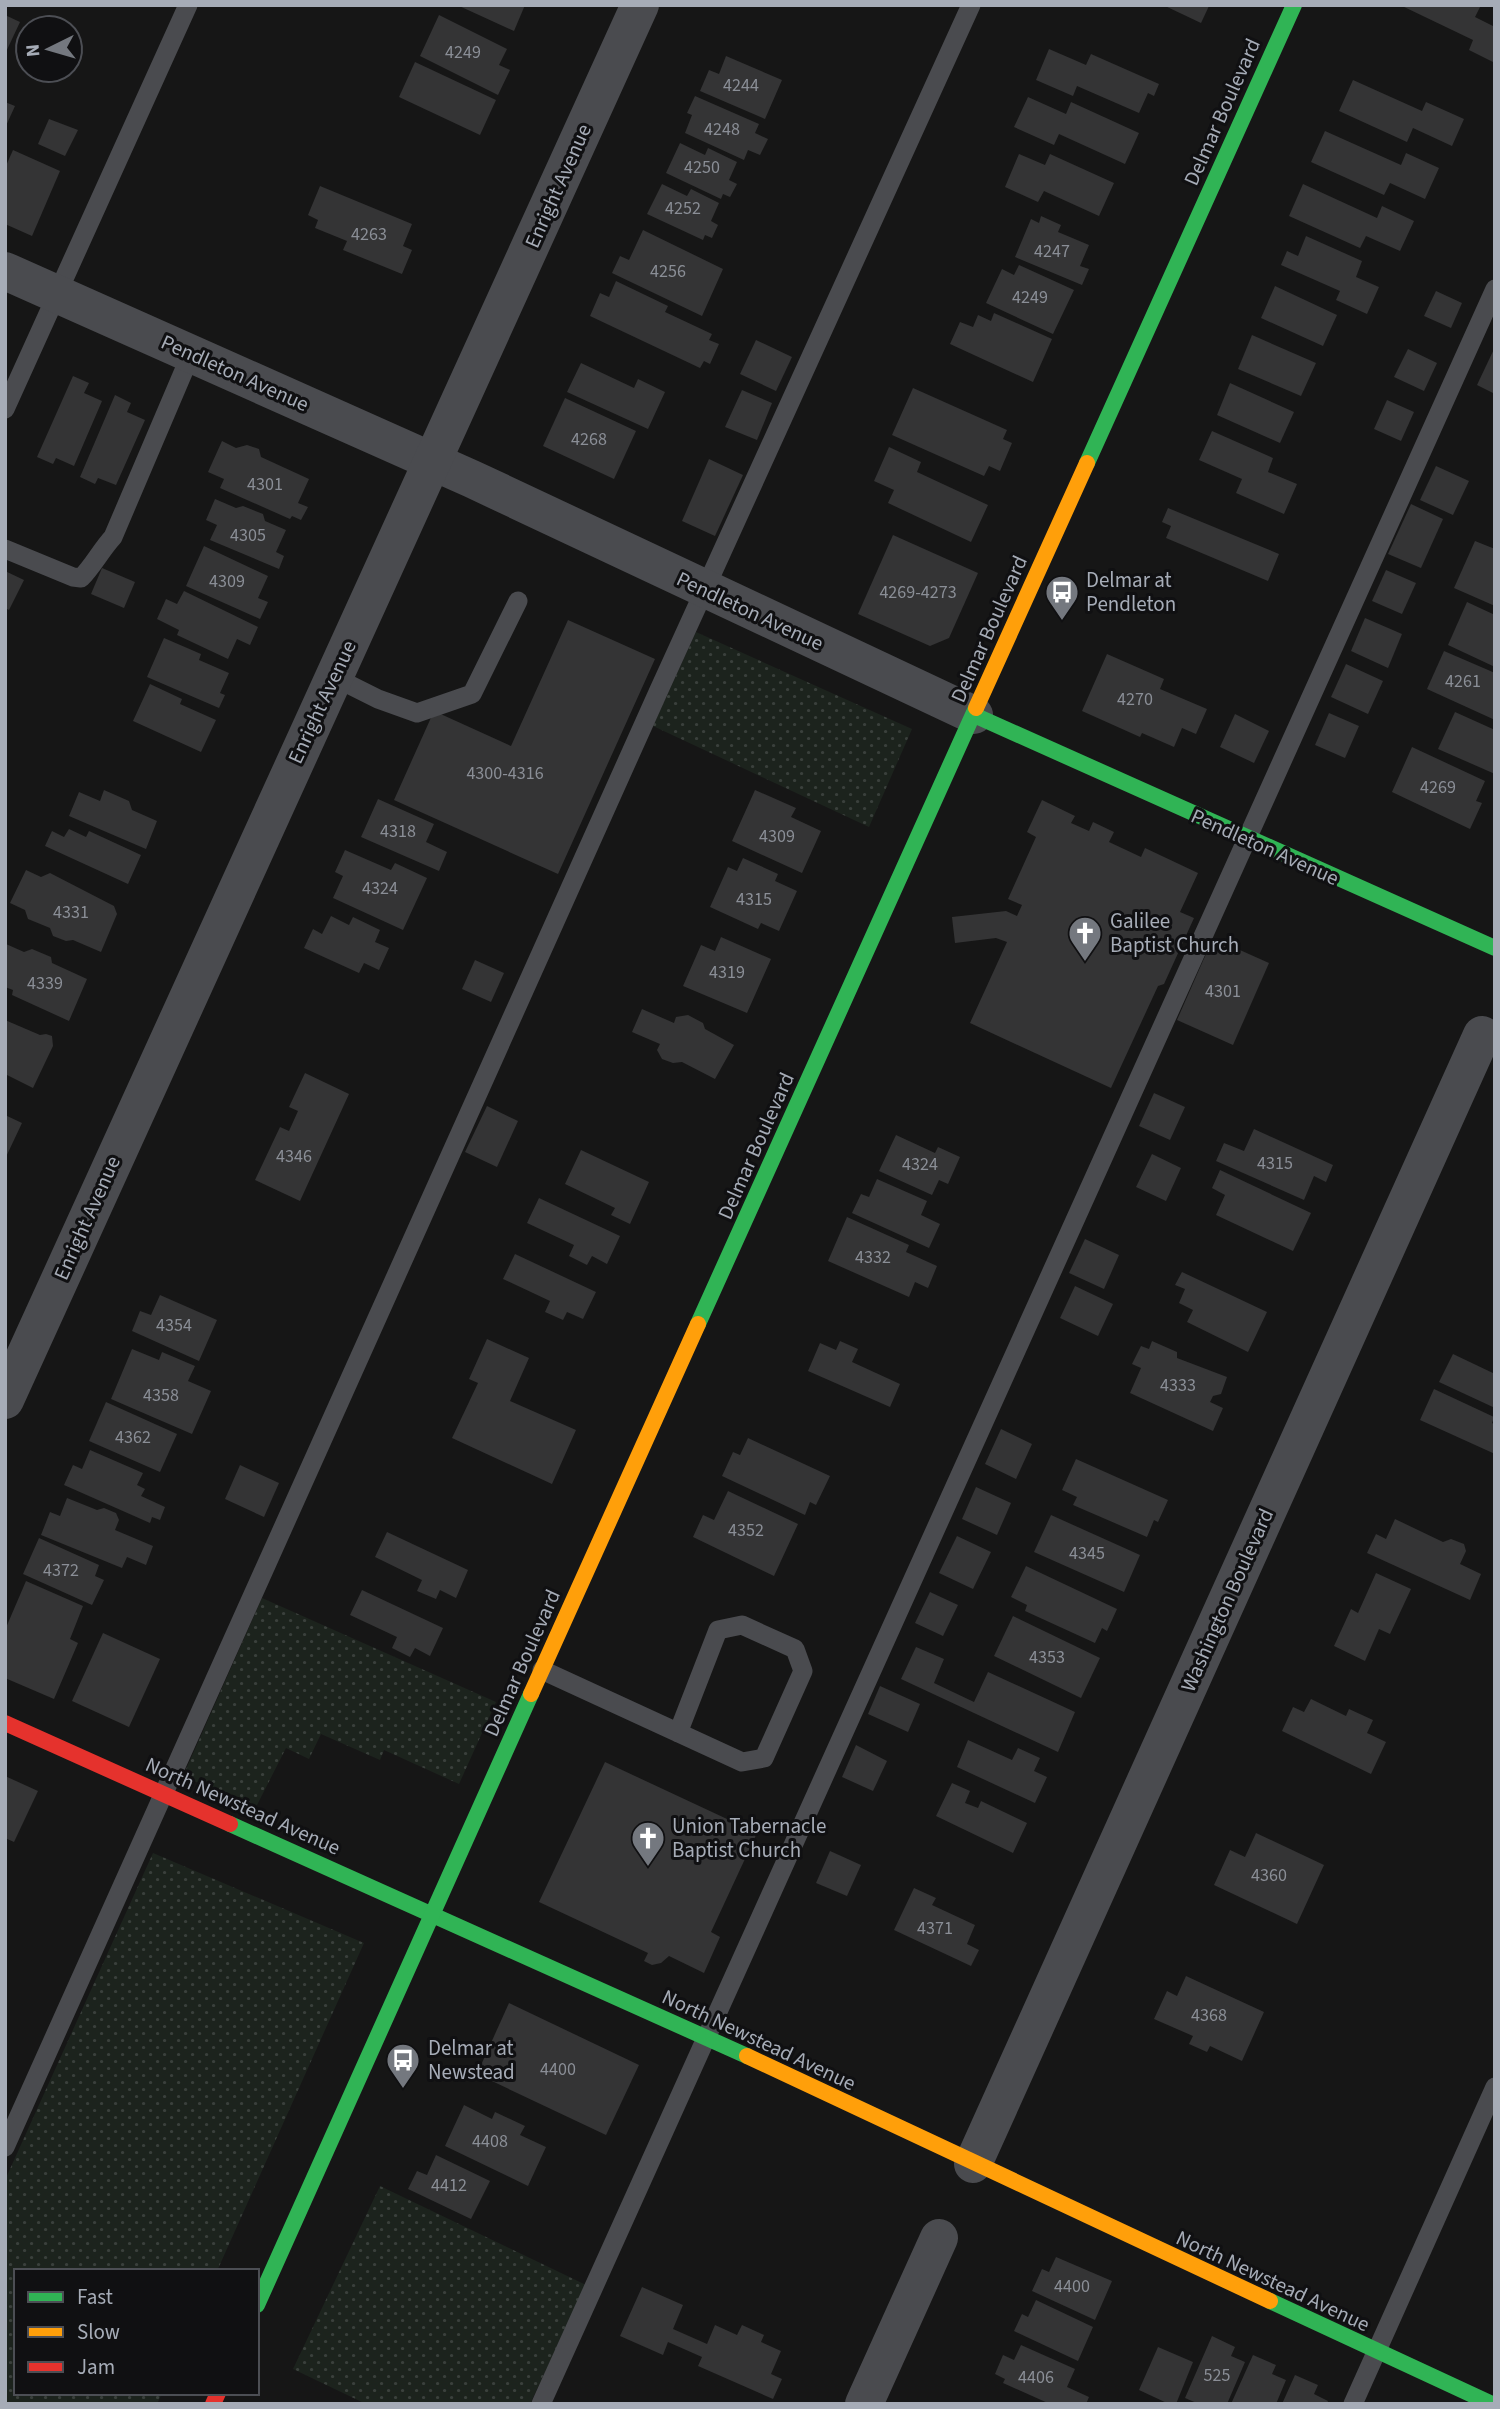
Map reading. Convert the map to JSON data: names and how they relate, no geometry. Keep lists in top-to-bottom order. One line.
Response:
{"streets":{"main road":["Delmar Boulevard","Pendleton Avenue","North Newstead Avenue"],"street":["Enright Avenue","Washington Boulevard"]},"crossings":[["Delmar Boulevard","Pendleton Avenue"],["Delmar Boulevard","North Newstead Avenue"],["Enright Avenue","Pendleton Avenue"],["Washington Boulevard","North Newstead Avenue"]],"places":{"bus stop":["Delmar at Pendleton","Delmar at Newstead"],"church":["Galilee Baptist Church","Union Tabernacle Baptist Church"]},"house_numbers":["4249","4244","4248","4250","4252","4263","4247","4256","4249","4268","4301","4305","4309","4269-4273","4261","4270","4300-4316","4269","4318","4309","4324","4315","4331","4319","4339","4301","4346","4315","4324","4332","4354","4333","4358","4362","4352","4345","4372","4353","4360","4371","4368","4400","4408","4412","4400","525","4406"],"legend":["Fast","Slow","Jam"],"north":"left"}
